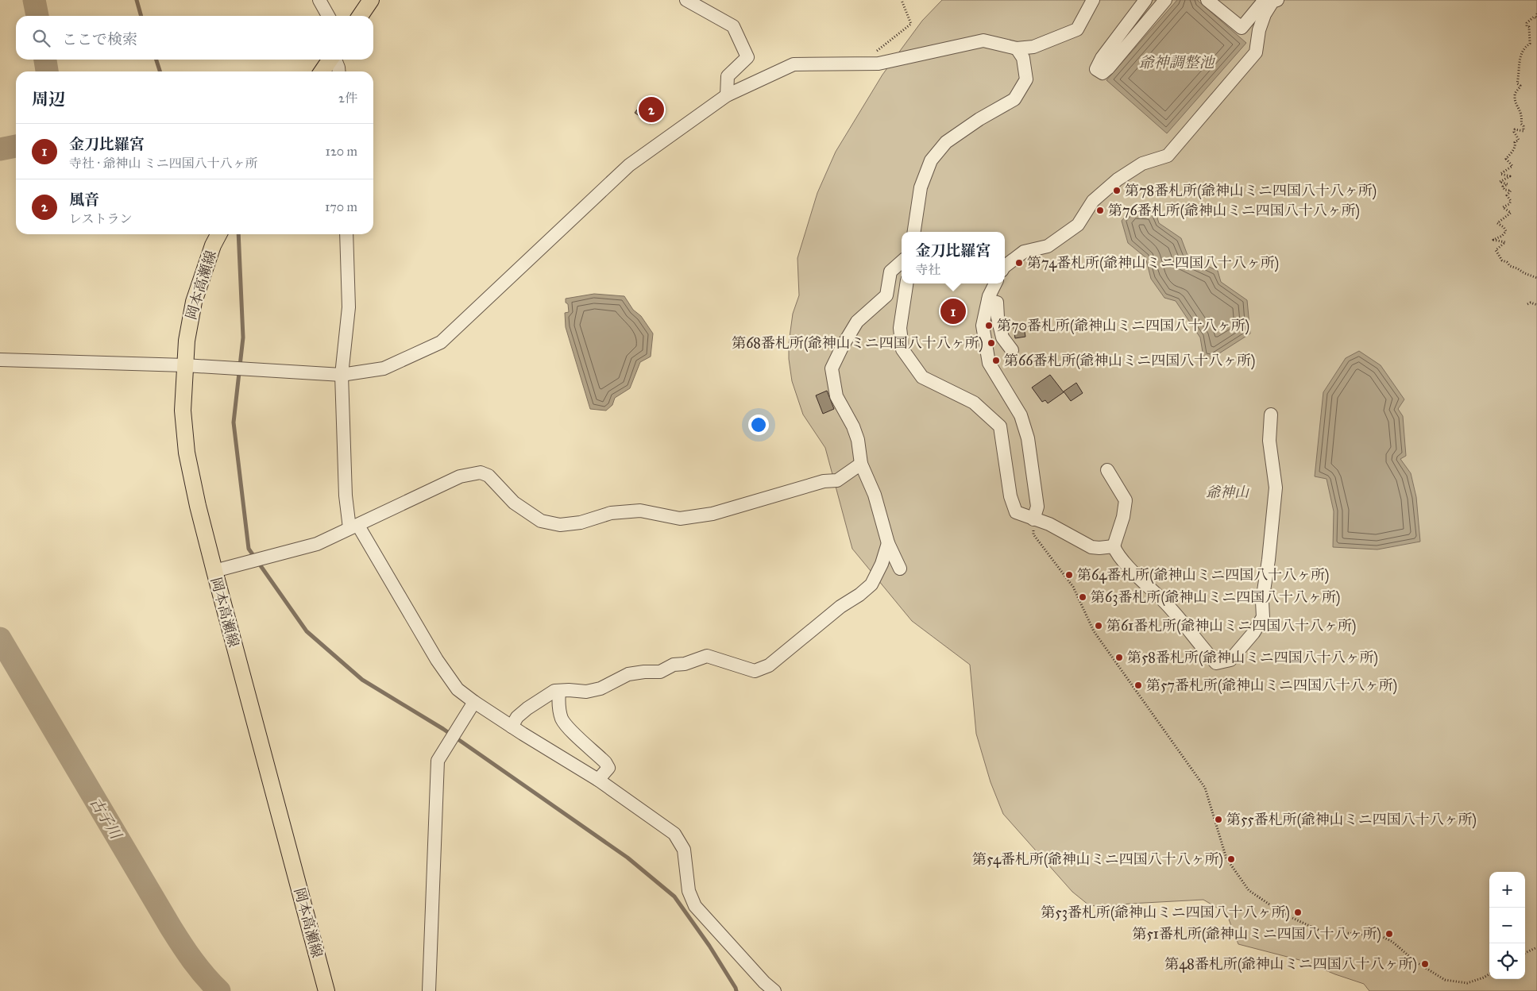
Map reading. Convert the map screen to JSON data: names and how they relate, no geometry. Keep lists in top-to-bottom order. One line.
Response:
{"streets":{"main road":["岡本高瀬線"]},"water":["爺神調整池","古子川"],"parks":["爺神山"],"places":["第78番札所(爺神山ミニ四国八十八ヶ所)","第76番札所(爺神山ミニ四国八十八ヶ所)","第74番札所(爺神山ミニ四国八十八ヶ所)","第70番札所(爺神山ミニ四国八十八ヶ所)","第68番札所(爺神山ミニ四国八十八ヶ所)","第66番札所(爺神山ミニ四国八十八ヶ所)","第64番札所(爺神山ミニ四国八十八ヶ所)","第63番札所(爺神山ミニ四国八十八ヶ所)","第61番札所(爺神山ミニ四国八十八ヶ所)","第58番札所(爺神山ミニ四国八十八ヶ所)","第57番札所(爺神山ミニ四国八十八ヶ所)","第55番札所(爺神山ミニ四国八十八ヶ所)","第54番札所(爺神山ミニ四国八十八ヶ所)","第53番札所(爺神山ミニ四国八十八ヶ所)","第51番札所(爺神山ミニ四国八十八ヶ所)","第48番札所(爺神山ミニ四国八十八ヶ所)"],"page":{"search":"ここで検索","heading":["周辺","2件"],"pins":["2","1"],"list":[{"mark":"1","name":"金刀比羅宮","note":"寺社 · 爺神山 ミニ四国八十八ヶ所","value":"120 m"},{"mark":"2","name":"風音","note":"レストラン","value":"170 m"}],"popup":["金刀比羅宮","寺社"],"map_buttons":["+","−"]}}
